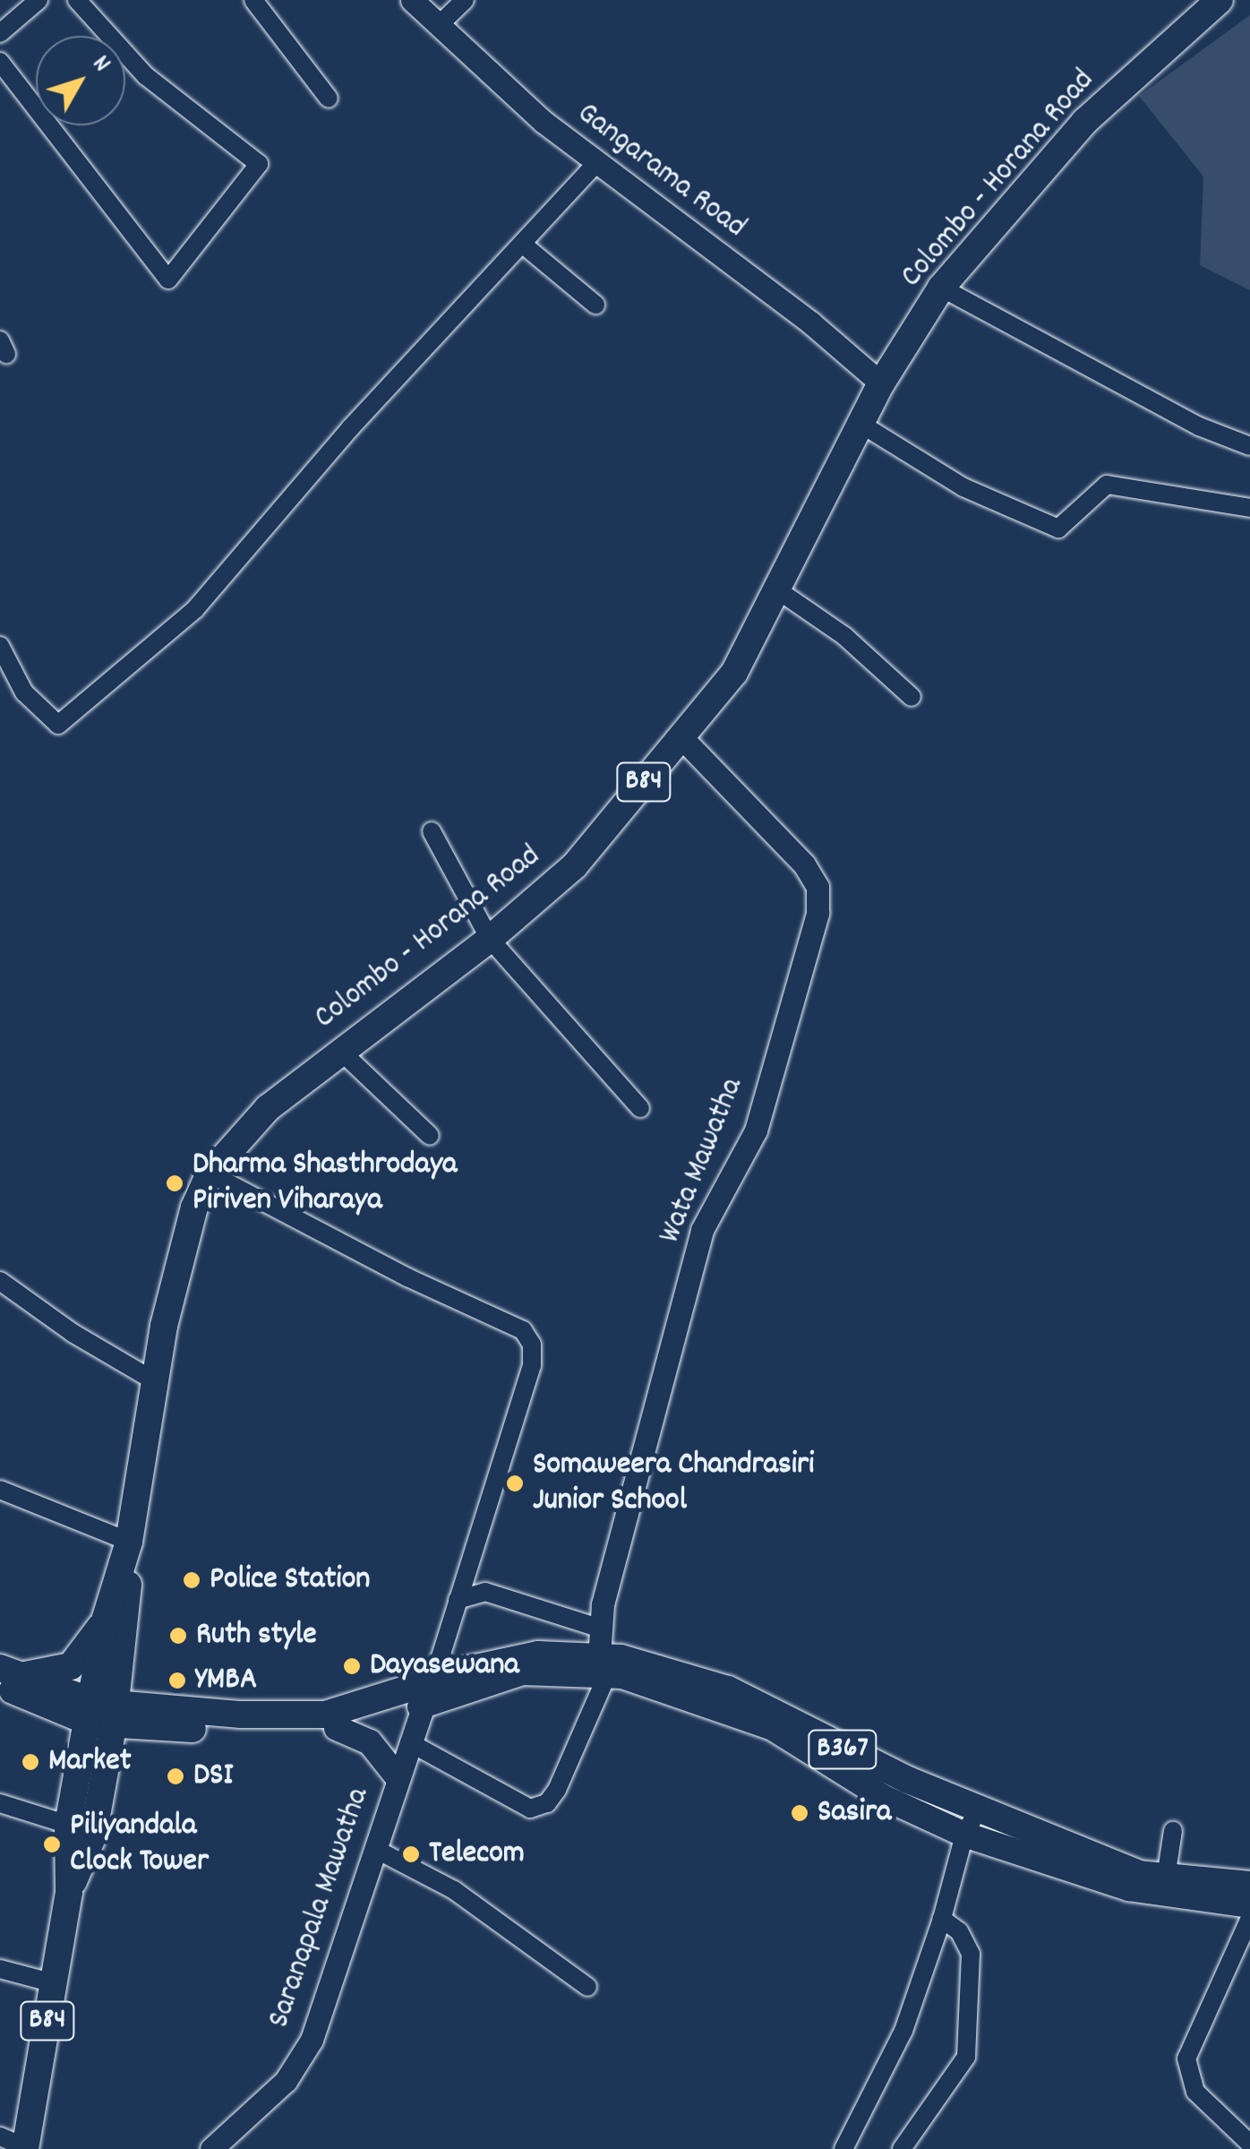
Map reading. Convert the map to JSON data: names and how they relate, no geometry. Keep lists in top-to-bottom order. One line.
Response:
{"streets":{"main road":["Colombo - Horana Road","B84","B367"],"street":["Gangarama Road","Wata Mawatha","Saranapala Mawatha"]},"crossings":[["Gangarama Road","Colombo - Horana Road"],["Colombo - Horana Road","B84"],["Colombo - Horana Road","Wata Mawatha"],["B84","B367"],["Wata Mawatha","B367"],["B367","Saranapala Mawatha"]],"places":["Dharma Shasthrodaya Piriven Viharaya","Somaweera Chandrasiri Junior School","Police Station","Ruth style","Dayasewana","YMBA","Market","DSI","Sasira","Piliyandala Clock Tower","Telecom"],"north":"top right"}
